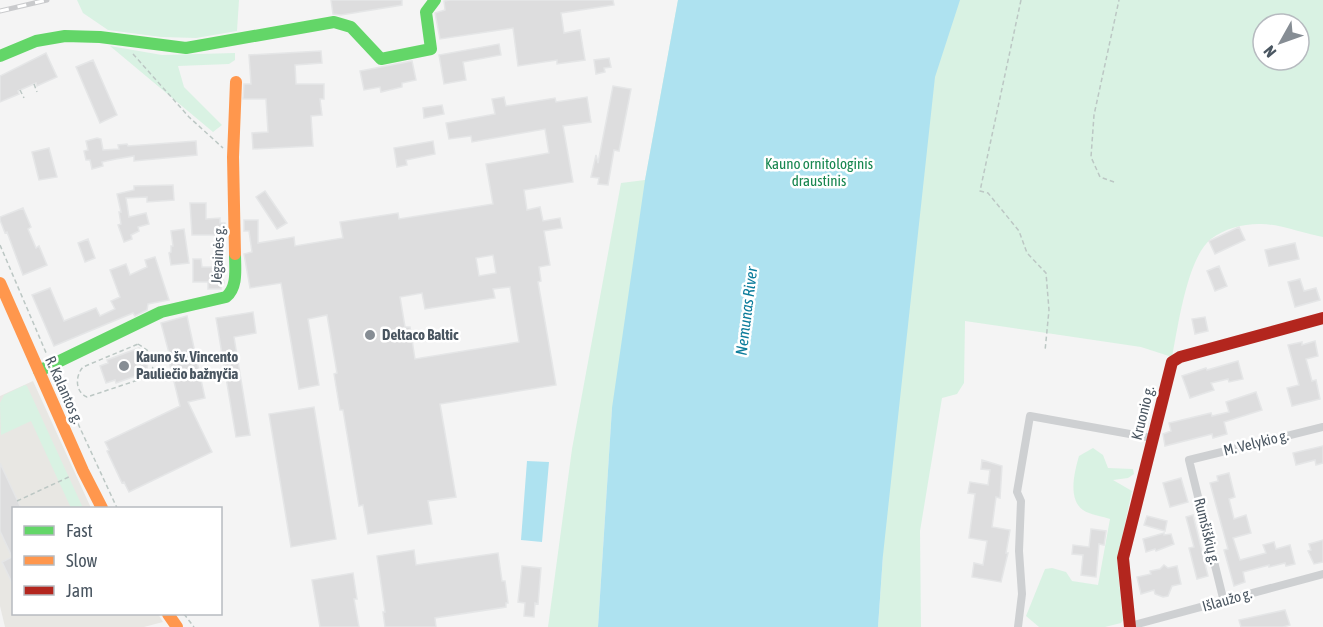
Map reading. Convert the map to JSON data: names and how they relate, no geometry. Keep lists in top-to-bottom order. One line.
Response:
{"streets":{"street":["Jėgainės g.","R. Kalantos g.","Kruonio g.","M. Velykio g.","Rumšiškių g.","Išlaužo g."]},"crossings":[["Jėgainės g.","R. Kalantos g."],["Kruonio g.","Išlaužo g."],["M. Velykio g.","Rumšiškių g."],["Rumšiškių g.","Išlaužo g."]],"water":["Nemunas River"],"parks":["Kauno ornitologinis draustinis"],"places":["Deltaco Baltic","Kauno šv. Vincento Pauliečio bažnyčia"],"legend":["Fast","Slow","Jam"],"north":"bottom left"}
